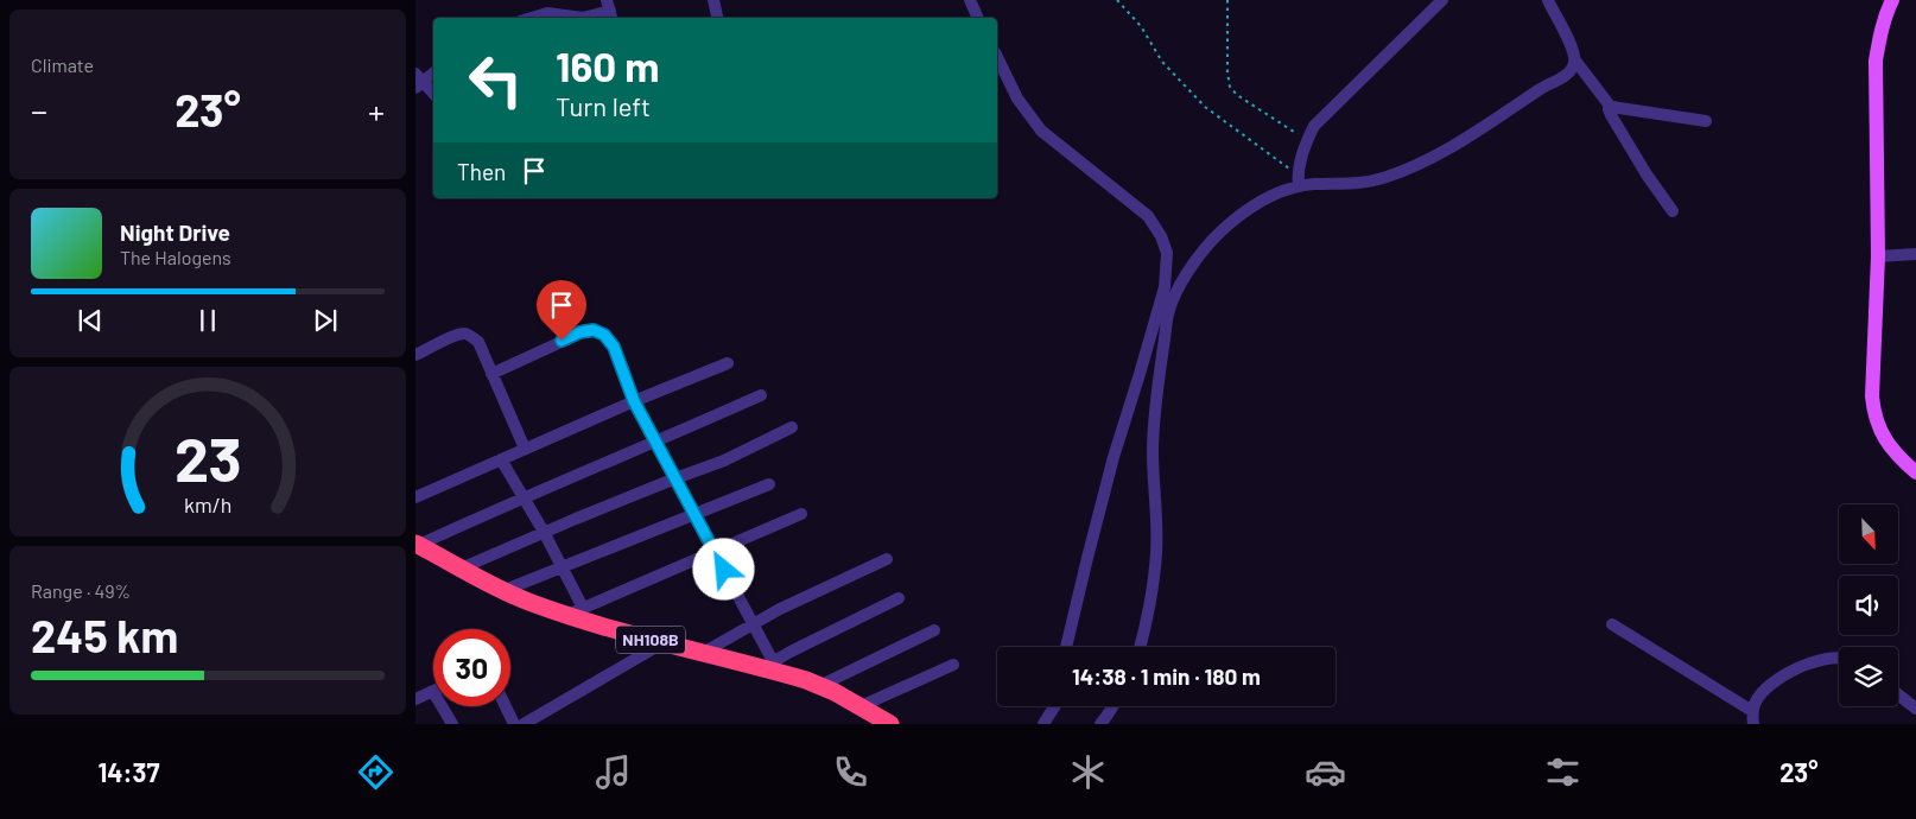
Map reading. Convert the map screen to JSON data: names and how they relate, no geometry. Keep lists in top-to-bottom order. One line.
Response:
{"streets":{"highway":["NH108B"]},"north":"bottom right","page":{"tile":["Climate",["Range · 49%","245 km"]],"turn":["160 m","Turn left"],"heat":["−","23°","+"],"then":"Then","song":["Night Drive","The Halogens"],"limit":"30","trip":"14:38 · 1 min · 180 m","tabs":["14:37","23°"],"gauge":["23","km/h"]}}
